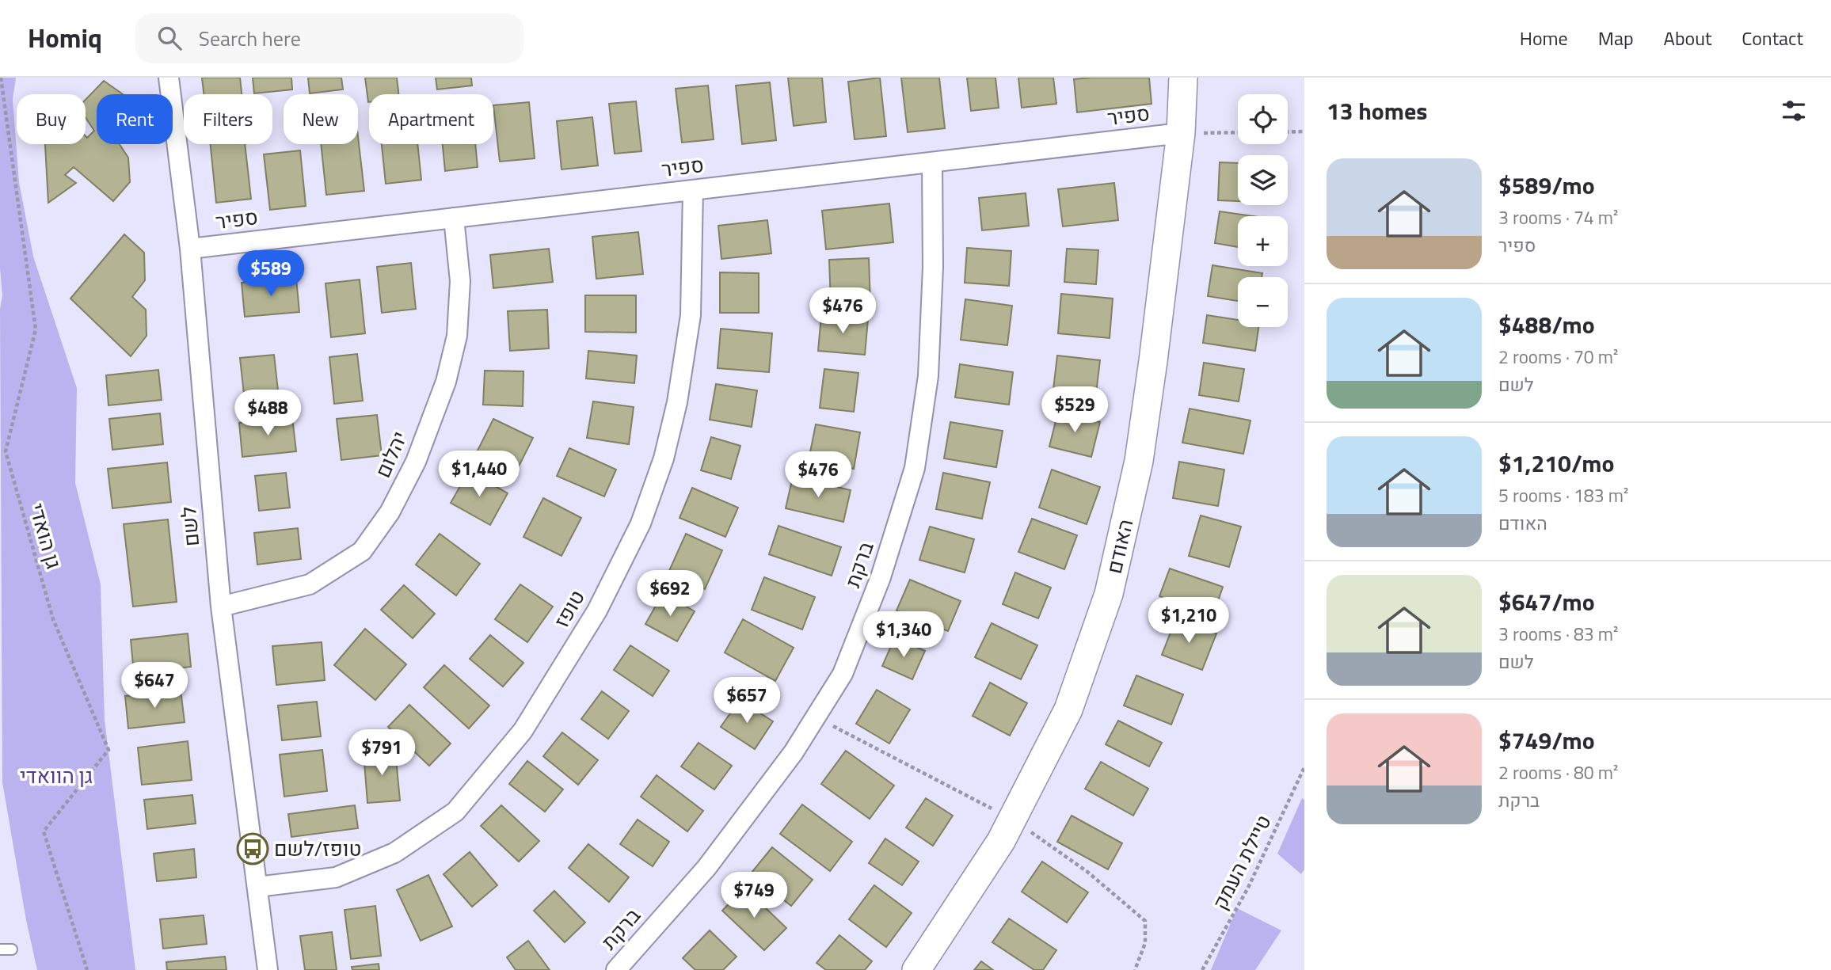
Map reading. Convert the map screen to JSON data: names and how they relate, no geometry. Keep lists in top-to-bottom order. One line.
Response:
{"streets":{"street":["ספיר","יהלום","לשם","האודם","ברקת","טופז"],"path":["גן הואדי","טיילת העמק"]},"crossings":[["ספיר","יהלום"],["ספיר","לשם"],["ספיר","האודם"],["ספיר","ברקת"],["ספיר","טופז"],["יהלום","לשם"],["לשם","טופז"]],"parks":["גן הוואדי"],"places":{"bus stop":["טופז/לשם"]},"page":{"header":"Homiq","search":"Search here","nav":["Home","Map","About","Contact"],"heading":"13 homes","map_buttons":["+","−"],"chip":["Buy","Rent","Filters","New","Apartment"],"list":[{"name":"$589/mo","note":"3 rooms · 74 m² · ספיר"},{"name":"$488/mo","note":"2 rooms · 70 m² · לשם"},{"name":"$1,210/mo","note":"5 rooms · 183 m² · האודם"},{"name":"$647/mo","note":"3 rooms · 83 m² · לשם"},{"name":"$749/mo","note":"2 rooms · 80 m² · ברקת"}],"price":["$589","$476","$529","$488","$1,440","$476","$692","$1,210","$1,340","$647","$657","$791","$749"]}}
